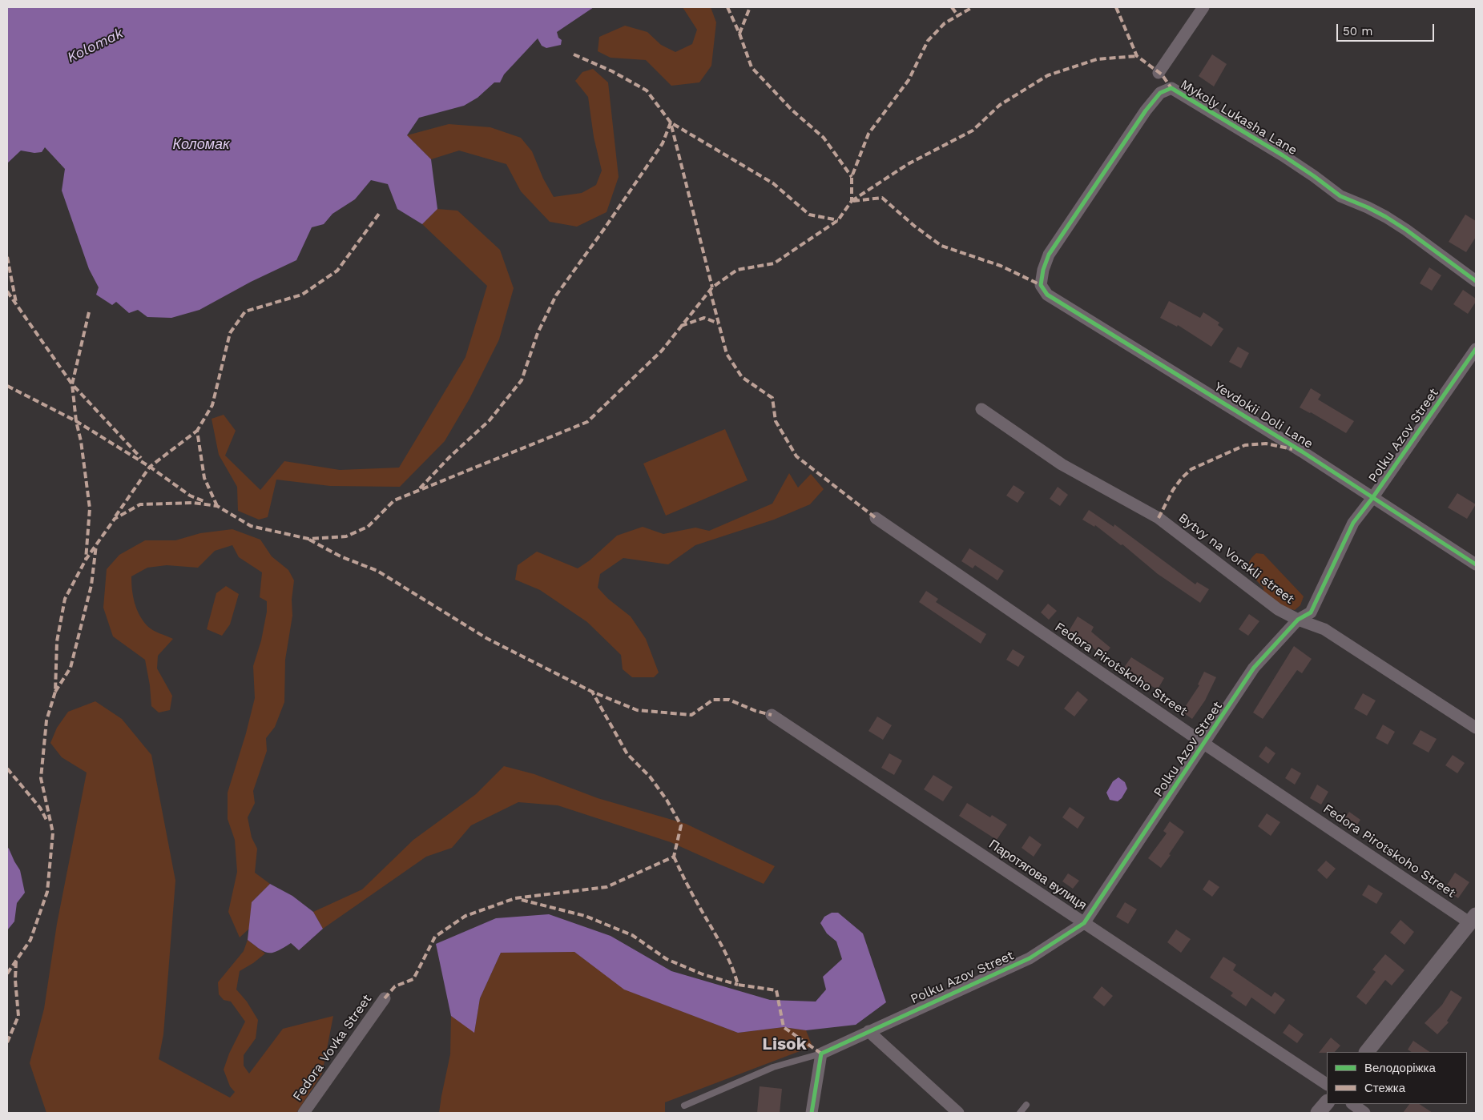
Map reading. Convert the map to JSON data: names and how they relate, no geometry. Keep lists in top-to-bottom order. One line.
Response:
{"streets":{"street":["Mykoly Lukasha Lane","Yevdokii Doli Lane","Polku Azov Street","Bytvy na Vorskli street","Fedora Pirotskoho Street","Паротягова вулиця","Fedora Vovka Street"]},"crossings":[["Mykoly Lukasha Lane","Yevdokii Doli Lane"],["Yevdokii Doli Lane","Polku Azov Street"],["Polku Azov Street","Bytvy na Vorskli street"],["Polku Azov Street","Fedora Pirotskoho Street"],["Polku Azov Street","Паротягова вулиця"]],"districts":["Lisok"],"water":["Kolomak","Коломак"],"legend":["Велодоріжка","Стежка"],"scale_bar":"50 m"}
